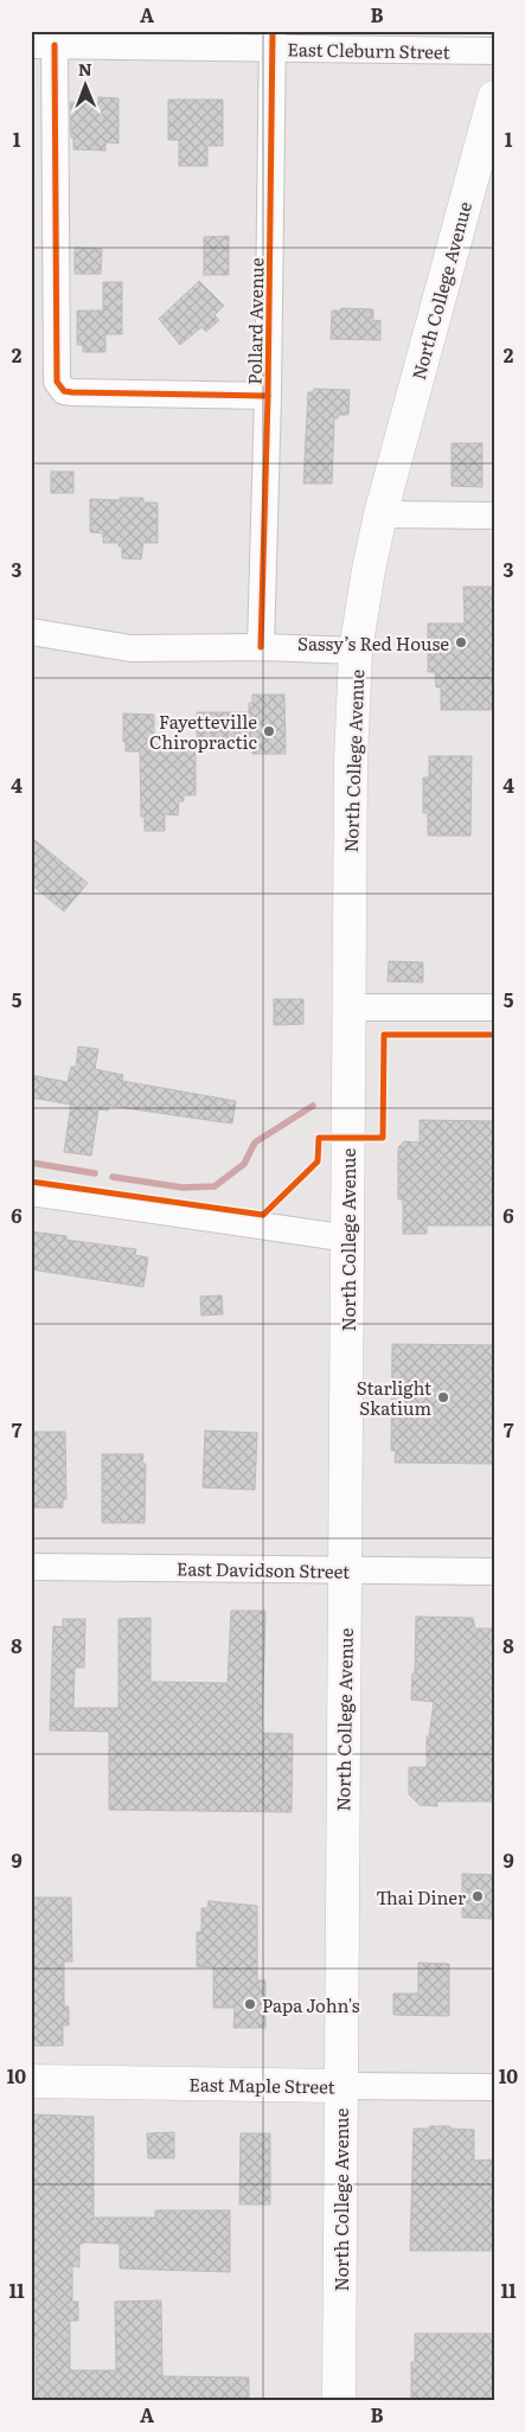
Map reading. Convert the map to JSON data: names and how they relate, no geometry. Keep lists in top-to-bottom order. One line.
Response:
{"streets":{"main road":["North College Avenue","East Maple Street"],"street":["East Cleburn Street","Pollard Avenue","East Davidson Street"]},"crossings":[["East Cleburn Street","Pollard Avenue"],["North College Avenue","East Davidson Street"],["North College Avenue","East Maple Street"]],"places":["Sassy’s Red House","Fayetteville Chiropractic","Starlight Skatium","Thai Diner","Papa John's"],"north":"top","grid":{"columns":["A","B"],"rows":["1","2","3","4","5","6","7","8","9","10","11"]}}
